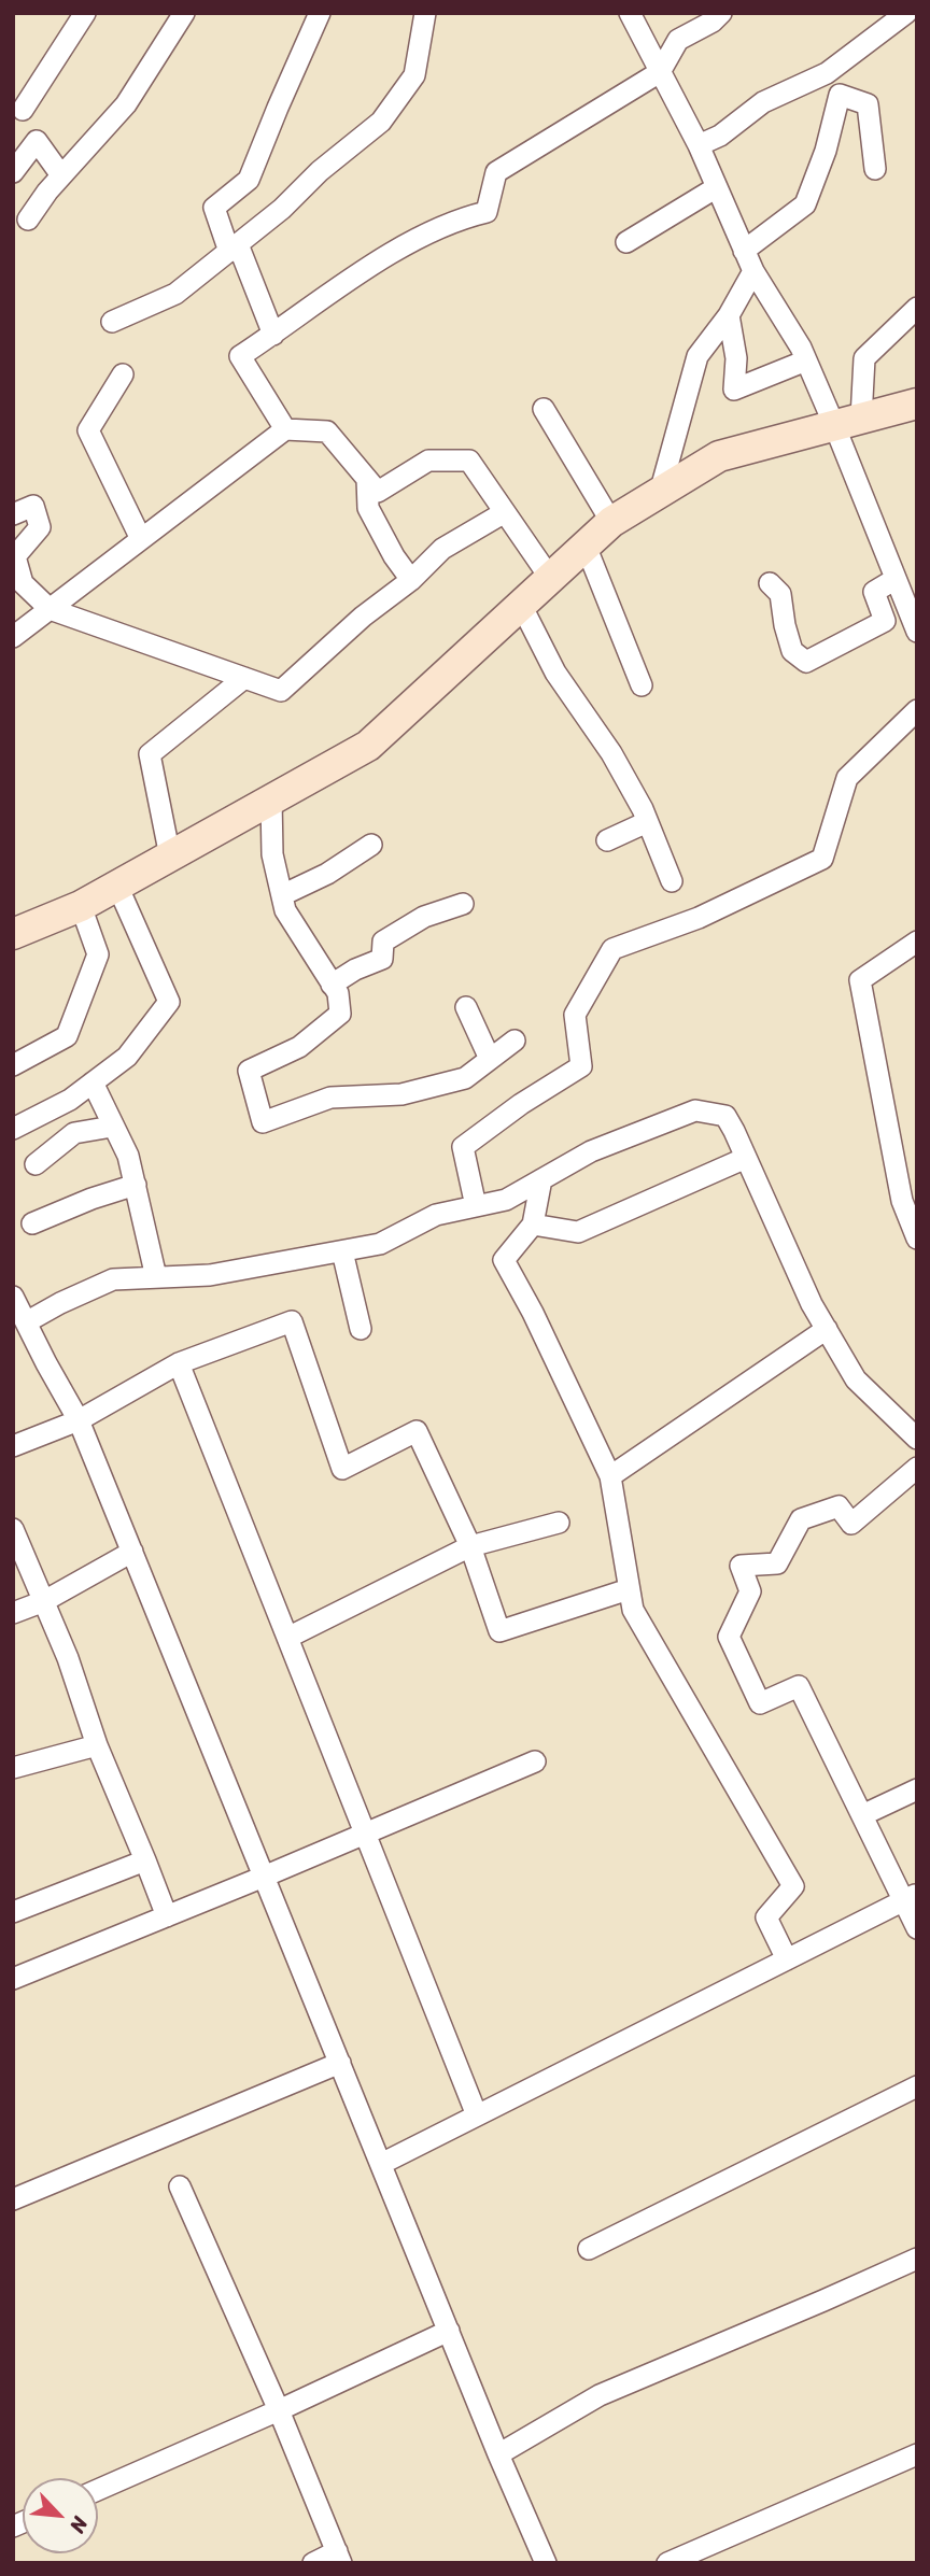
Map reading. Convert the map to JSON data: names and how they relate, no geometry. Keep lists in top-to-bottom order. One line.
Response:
{"north":"bottom right"}
